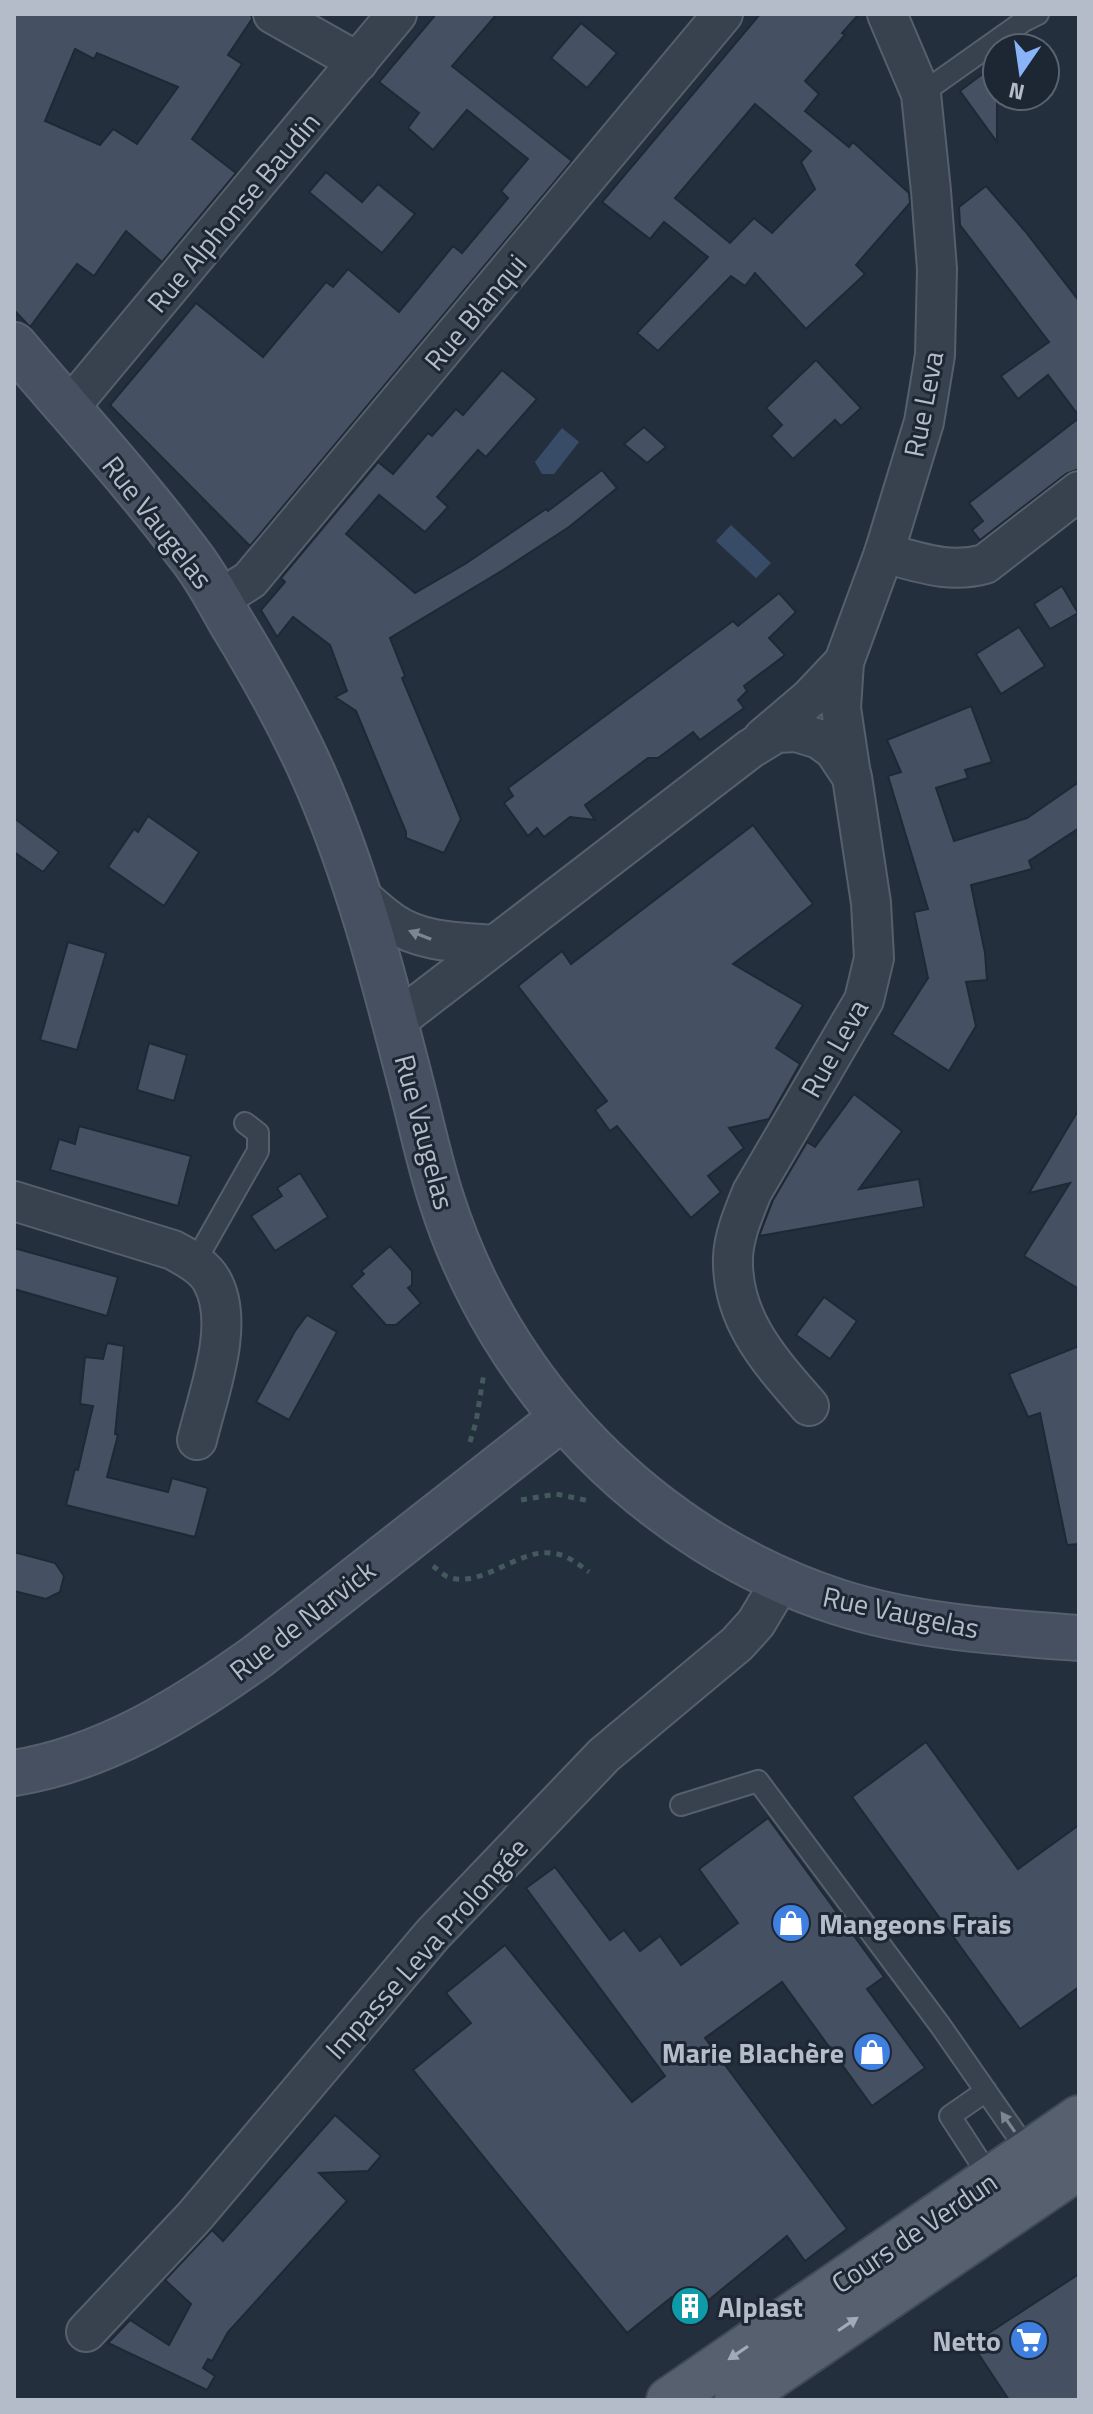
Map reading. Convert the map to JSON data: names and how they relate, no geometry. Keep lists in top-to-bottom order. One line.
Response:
{"streets":{"main road":["Rue Vaugelas","Rue de Narvick","Cours de Verdun"],"street":["Rue Alphonse Baudin","Rue Blanqui","Rue Leva","Impasse Leva Prolongée"]},"crossings":[["Rue Alphonse Baudin","Rue Vaugelas"],["Rue Blanqui","Rue Vaugelas"],["Rue Leva","Rue Vaugelas"],["Rue Vaugelas","Rue de Narvick"],["Rue Vaugelas","Impasse Leva Prolongée"]],"places":{"shop":["Mangeons Frais","Marie Blachère"],"building":["Alplast"],"supermarket":["Netto"]},"north":"bottom"}
